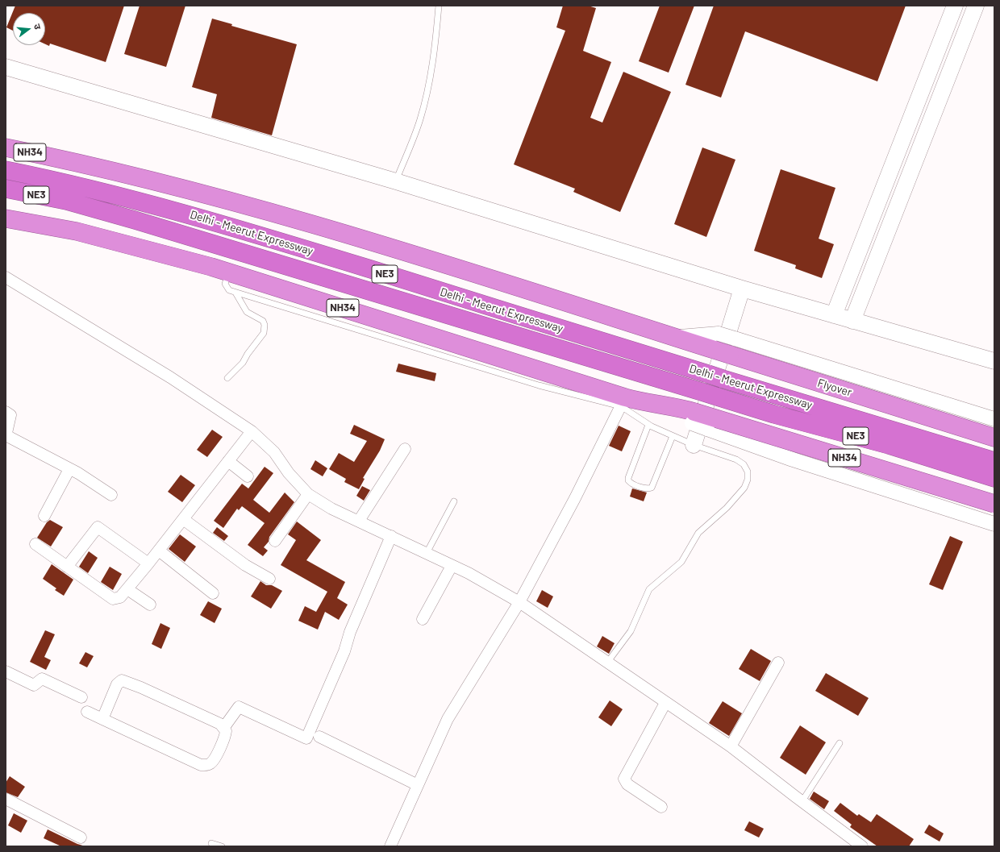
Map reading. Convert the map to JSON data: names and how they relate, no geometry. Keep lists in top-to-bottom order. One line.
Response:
{"streets":{"highway":["NH34","NE3","Delhi - Meerut Expressway","Flyover"]},"crossings":[["NH34","Flyover"]],"north":"right"}
